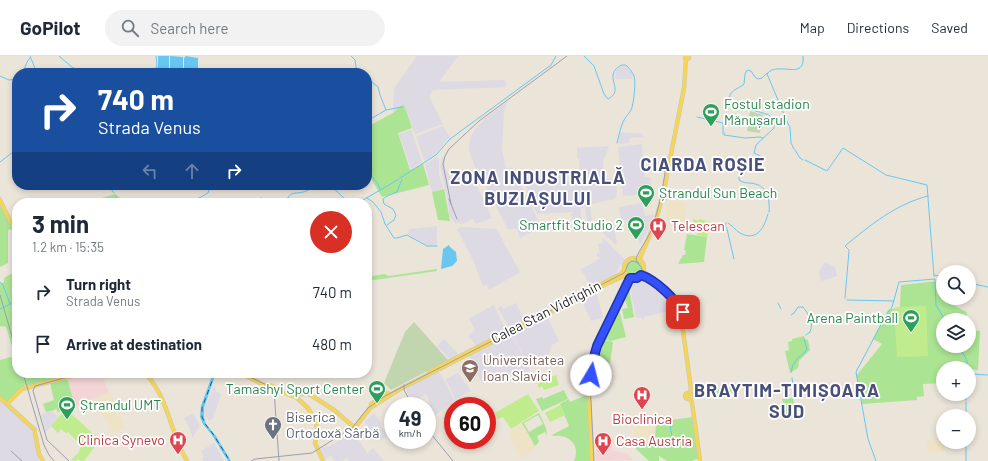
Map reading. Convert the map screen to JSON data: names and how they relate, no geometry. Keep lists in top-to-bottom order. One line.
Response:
{"streets":{"main road":["Calea Stan Vidrighin"]},"districts":["CIARDA ROȘIE","ZONA INDUSTRIALĂ BUZIAȘULUI","BRAYTIM-TIMIȘOARA SUD"],"places":{"sports":["Fostul stadion Mănușarul","Ștrandul Sun Beach","Smartfit Studio 2","Arena Paintball","Tamashyi Sport Center","Ștrandul UMT"],"hospital":["Telescan","Bioclinica","Clinica Synevo","Casa Austria"],"school or university":["Universitatea Ioan Slavici"],"church":["Biserica Ortodoxă Sârbă"]},"page":{"header":"GoPilot","search":"Search here","nav":["Map","Directions","Saved"],"turn":["740 m","Strada Venus"],"heading":["3 min","1.2 km · 15:35"],"map_buttons":["+","−"],"list":[{"name":"Turn right","note":"Strada Venus","value":"740 m"},{"name":"Arrive at destination","value":"480 m"}],"speed":"49 km/h","limit":"60"}}
